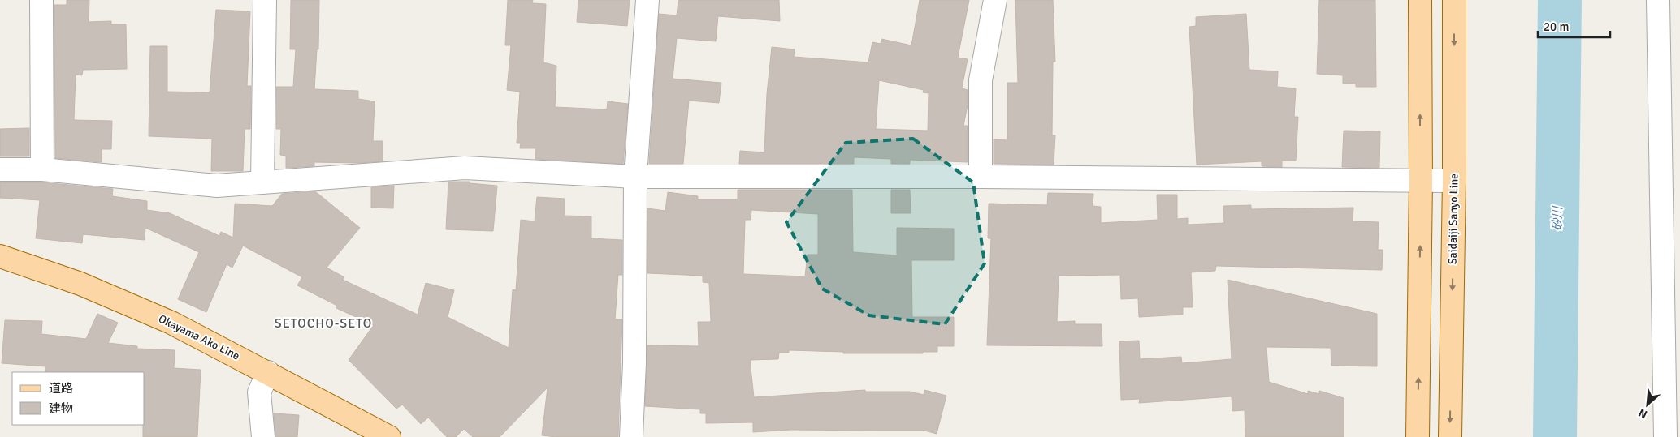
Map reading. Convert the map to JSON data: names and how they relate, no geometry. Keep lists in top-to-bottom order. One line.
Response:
{"streets":{"main road":["Saidaiji Sanyo Line","Okayama Ako Line"]},"districts":["SETOCHO-SETO"],"water":["砂川"],"legend":["道路","建物"],"scale_bar":"20 m","north":"bottom left"}
